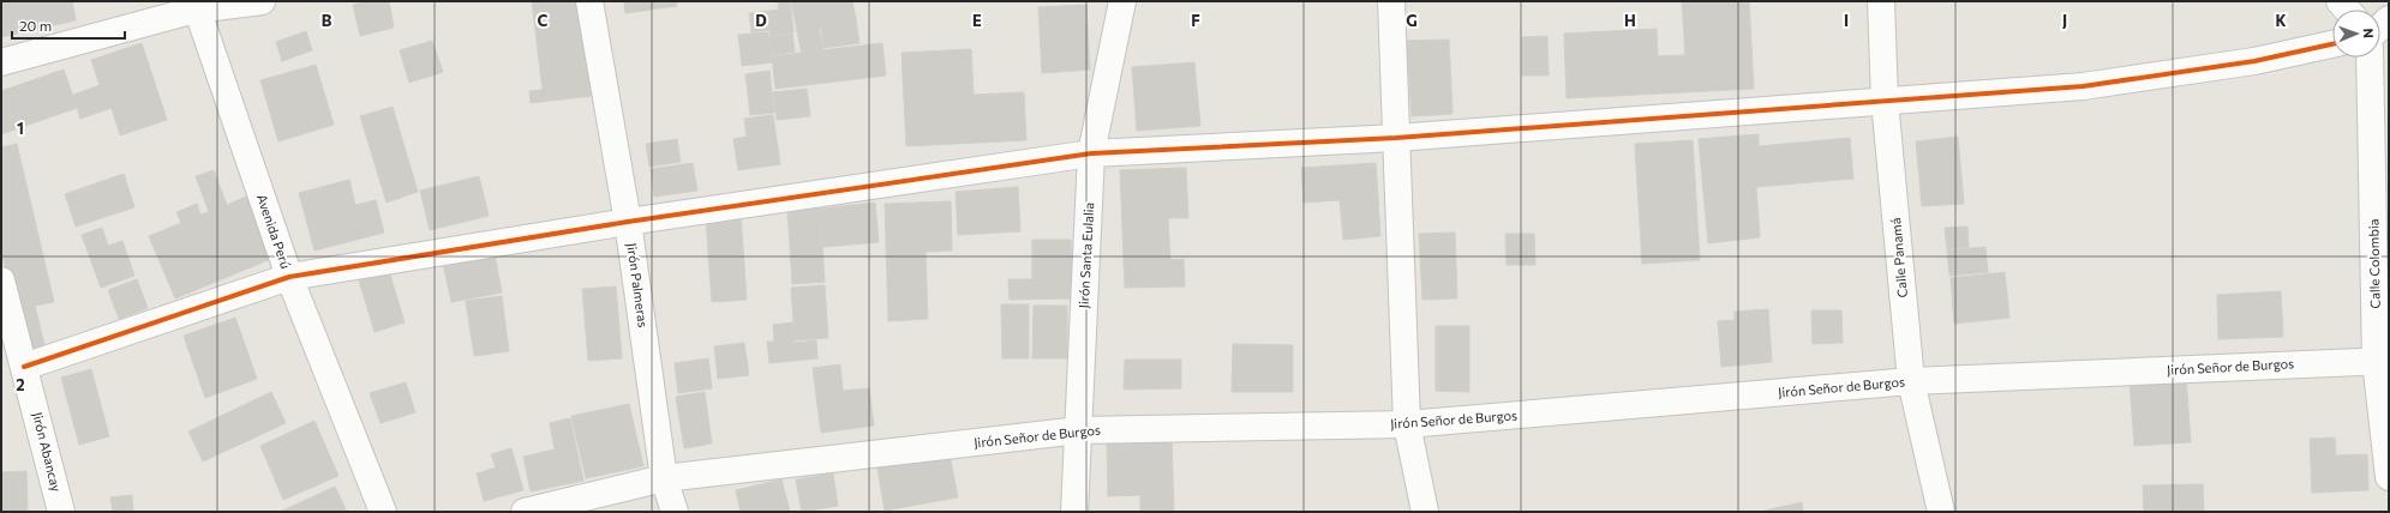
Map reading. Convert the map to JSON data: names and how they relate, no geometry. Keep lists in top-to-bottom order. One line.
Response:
{"streets":{"street":["Avenida Perú","Jirón Santa Eulalia","Calle Panamá","Calle Colombia","Jirón Palmeras","Jirón Señor de Burgos","Jirón Abancay"]},"crossings":[["Jirón Santa Eulalia","Jirón Señor de Burgos"],["Calle Panamá","Jirón Señor de Burgos"],["Calle Colombia","Jirón Señor de Burgos"],["Jirón Palmeras","Jirón Señor de Burgos"]],"scale_bar":"20 m","north":"right","grid":{"columns":["B","C","D","E","F","G","H","I","J","K"],"rows":["1","2"]}}
